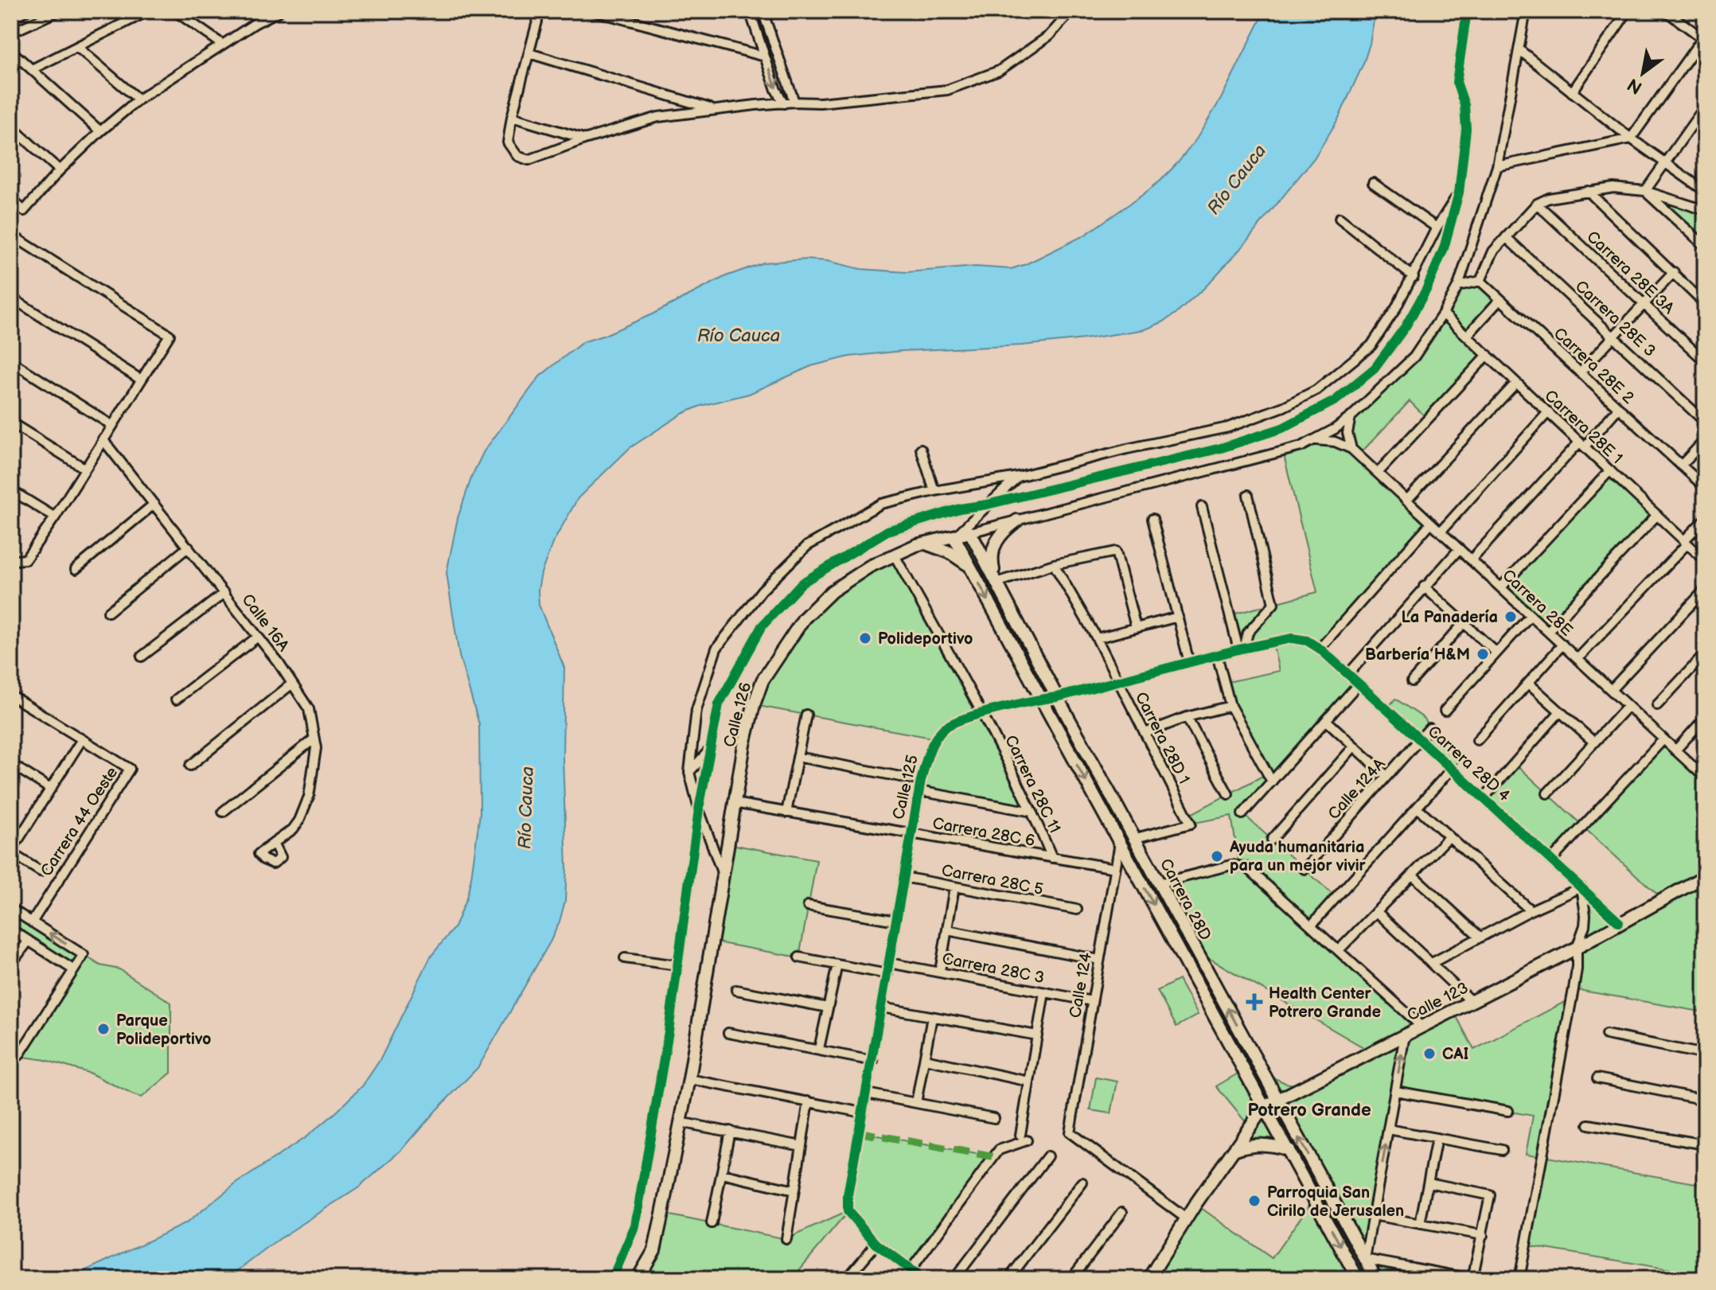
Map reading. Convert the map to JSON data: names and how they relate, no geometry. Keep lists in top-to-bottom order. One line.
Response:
{"streets":{"street":["Carrera 28E 3A","Carrera 28E 3","Carrera 28E 2","Carrera 28E 1","Carrera 28E","Calle 16A","Calle 126","Carrera 28D 1","Carrera 28D 4","Carrera 28C 11","Calle 125","Calle 124A","Carrera 44 Oeste","Carrera 28C 6","Carrera 28C 5","Carrera 28D","Carrera 28C 3","Calle 124","Calle 123"]},"crossings":[["Carrera 28E 1","Calle 126"],["Carrera 28E","Calle 126"],["Calle 126","Carrera 28C 11"],["Calle 126","Carrera 28C 6"],["Calle 126","Carrera 28D"],["Carrera 28D 1","Calle 125"],["Carrera 28D 1","Carrera 28D"],["Carrera 28D 4","Calle 125"],["Carrera 28D 4","Calle 124A"],["Carrera 28D 4","Calle 123"],["Carrera 28C 11","Calle 125"],["Carrera 28C 11","Carrera 28C 6"],["Calle 125","Carrera 28C 6"],["Calle 125","Carrera 28C 5"],["Calle 125","Carrera 28D"],["Calle 125","Carrera 28C 3"],["Carrera 28C 6","Calle 124"],["Carrera 28D","Calle 124"],["Carrera 28D","Calle 123"],["Carrera 28C 3","Calle 124"],["Calle 124","Calle 123"]],"districts":["Potrero Grande"],"water":["Río Cauca"],"places":{"other":["La Panadería","Polideportivo","Barbería H&M","Ayuda humanitaria para un mejor vivir","Parque Polideportivo","CAI","Parroquia San Cirilo de Jerusalen"],"health":["Health Center Potrero Grande"]},"north":"bottom left"}
